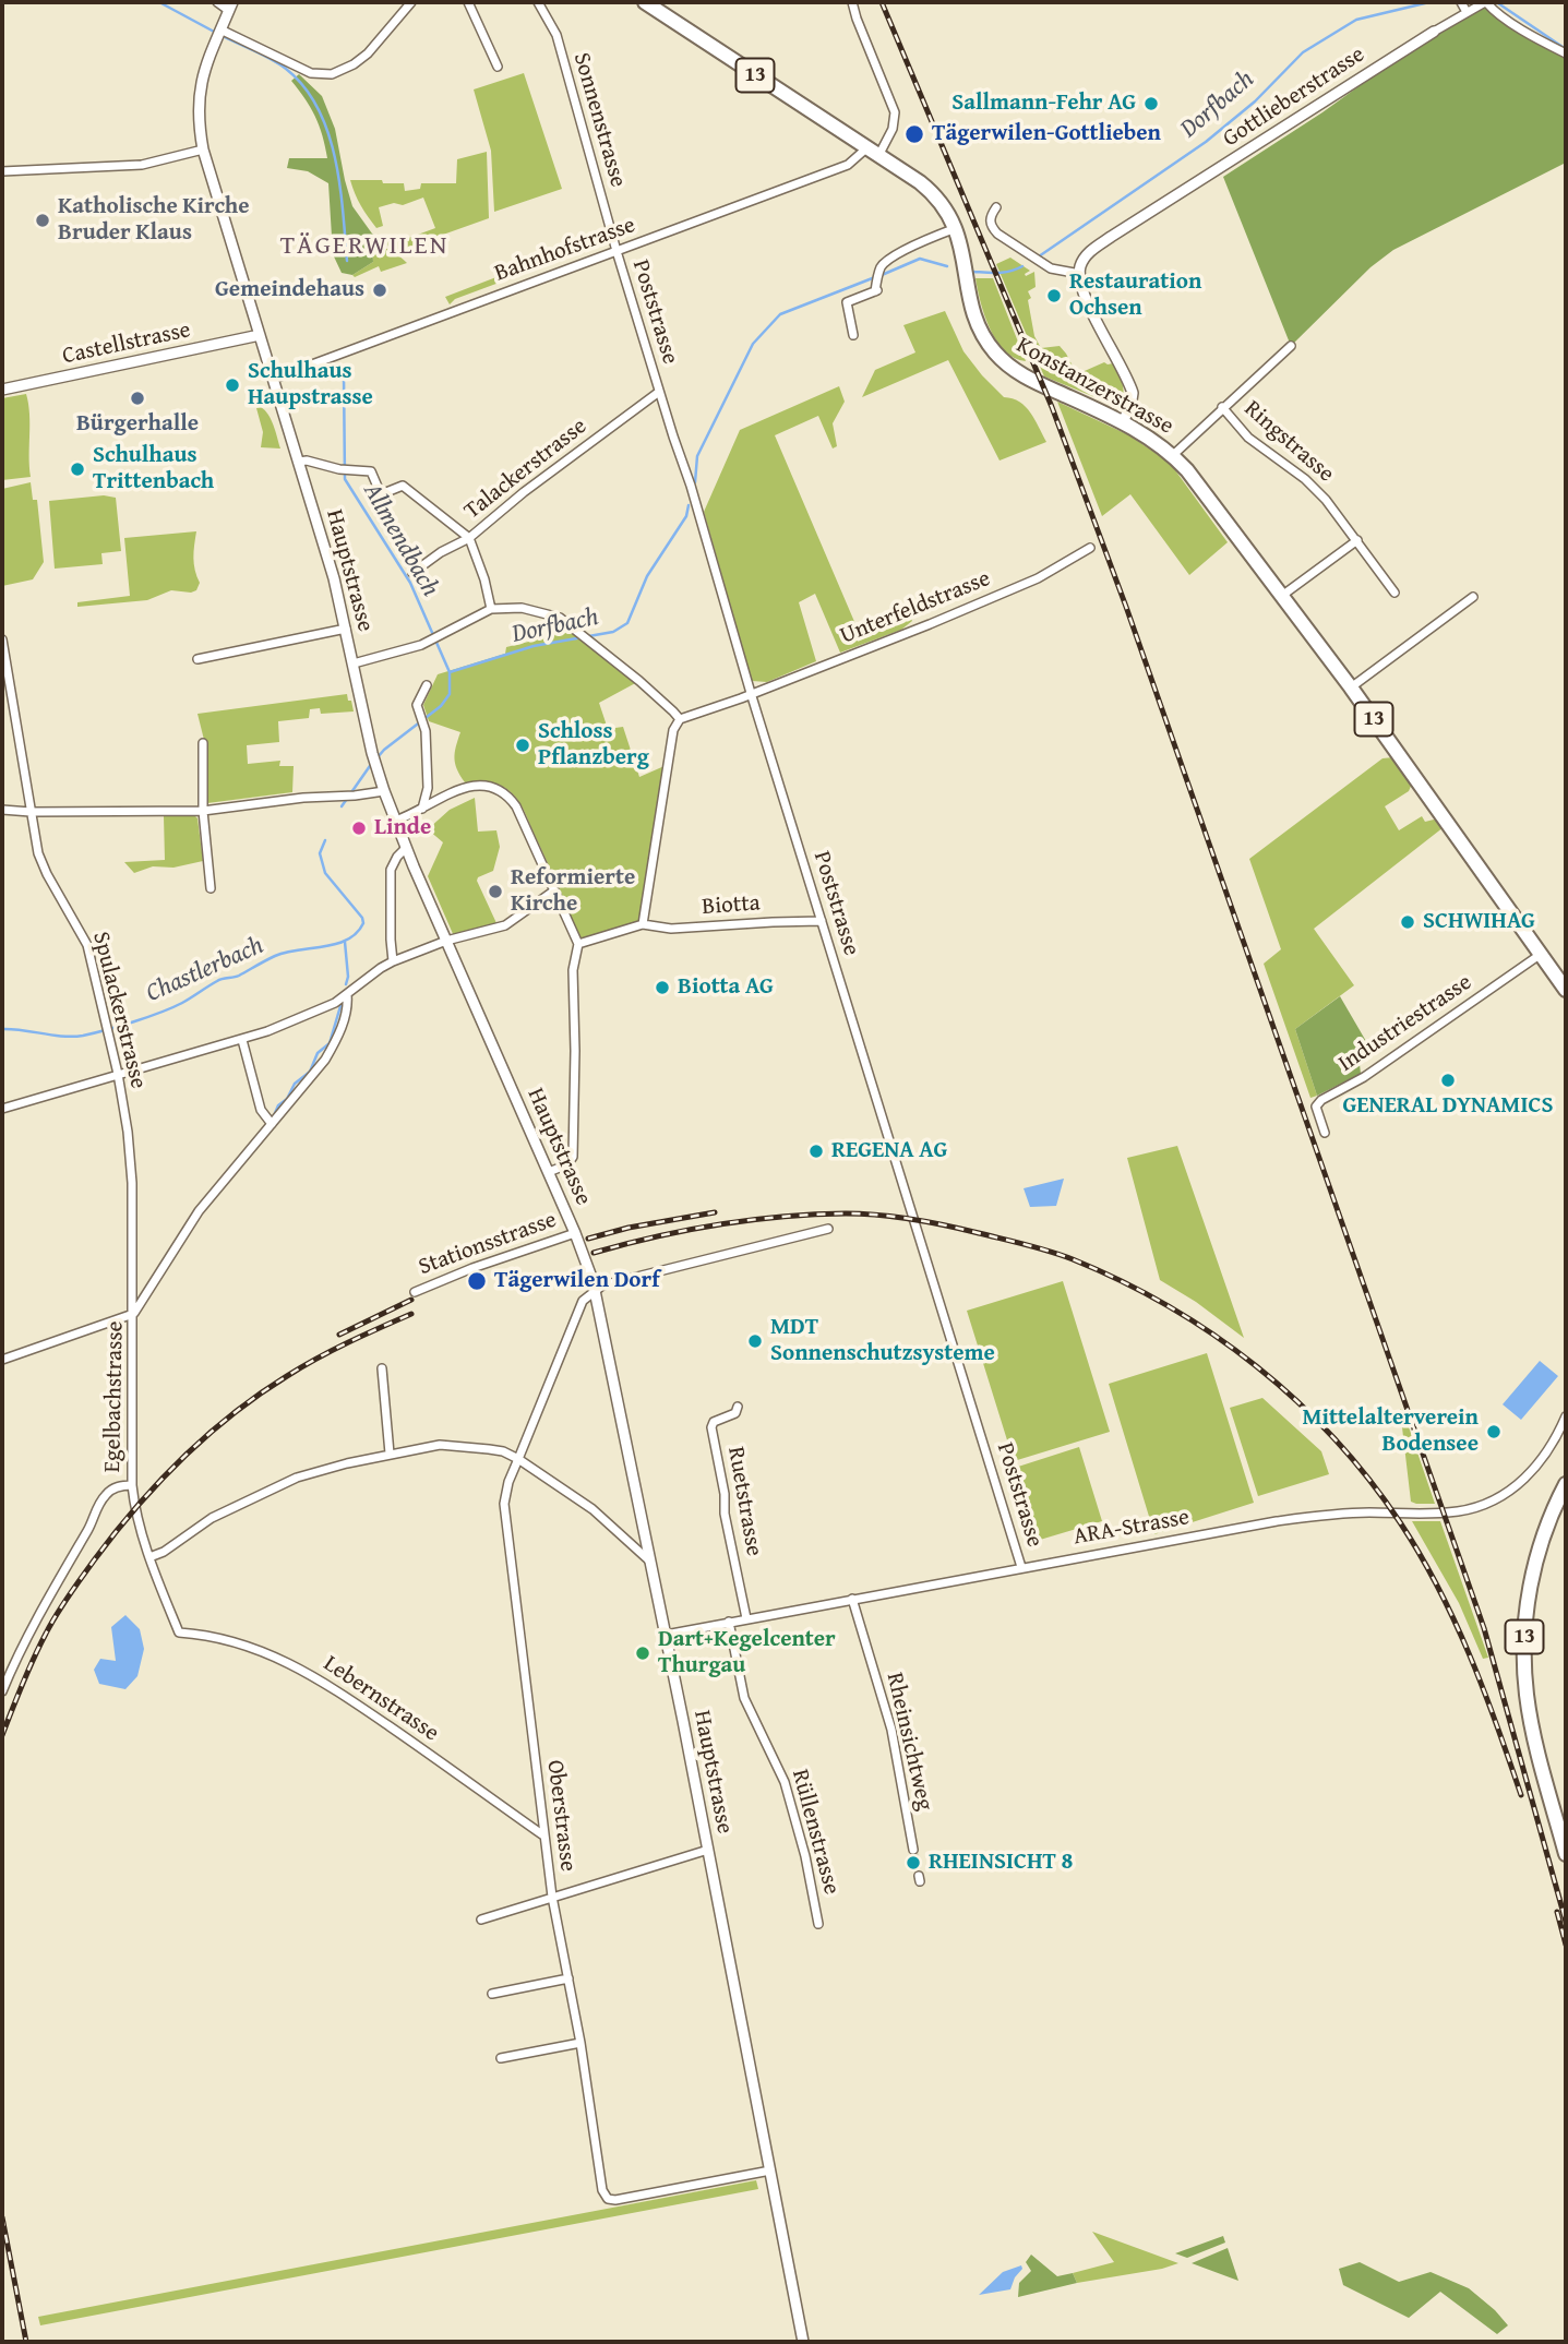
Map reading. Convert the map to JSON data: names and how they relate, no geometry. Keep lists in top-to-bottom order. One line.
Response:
{"streets":{"main road":["13","Konstanzerstrasse"],"street":["Gottlieberstrasse","Sonnenstrasse","Bahnhofstrasse","Poststrasse","Castellstrasse","Ringstrasse","Talackerstrasse","Hauptstrasse","Unterfeldstrasse","Biotta","Spulackerstrasse","Industriestrasse","Stationsstrasse","Egelbachstrasse","Ruetstrasse","ARA-Strasse","Lebernstrasse","Rheinsichtweg","Oberstrasse","Rüllenstrasse"]},"crossings":[["Sonnenstrasse","Bahnhofstrasse"],["Sonnenstrasse","Poststrasse"],["Bahnhofstrasse","Poststrasse"],["Bahnhofstrasse","Konstanzerstrasse"],["Bahnhofstrasse","Hauptstrasse"],["Poststrasse","Talackerstrasse"],["Poststrasse","Unterfeldstrasse"],["Poststrasse","Biotta"],["Poststrasse","ARA-Strasse"],["Castellstrasse","Hauptstrasse"],["Konstanzerstrasse","Industriestrasse"],["Hauptstrasse","Stationsstrasse"],["Hauptstrasse","ARA-Strasse"],["Hauptstrasse","Oberstrasse"],["Spulackerstrasse","Egelbachstrasse"],["Egelbachstrasse","Lebernstrasse"],["Ruetstrasse","ARA-Strasse"],["ARA-Strasse","Rheinsichtweg"],["ARA-Strasse","Rüllenstrasse"],["Lebernstrasse","Oberstrasse"]],"districts":["TÄGERWILEN"],"water":["Dorfbach","Allmendbach","Chastlerbach"],"places":["Sallmann-Fehr AG","Tägerwilen-Gottlieben","Katholische Kirche Bruder Klaus","Gemeindehaus","Restauration Ochsen","Schulhaus Haupstrasse","Bürgerhalle","Schulhaus Trittenbach","Schloss Pflanzberg","Linde","Reformierte Kirche","SCHWIHAG","Biotta AG","GENERAL DYNAMICS","REGENA AG","Tägerwilen Dorf","MDT Sonnenschutzsysteme","Mittelalterverein Bodensee","Dart+Kegelcenter Thurgau","RHEINSICHT 8"]}
